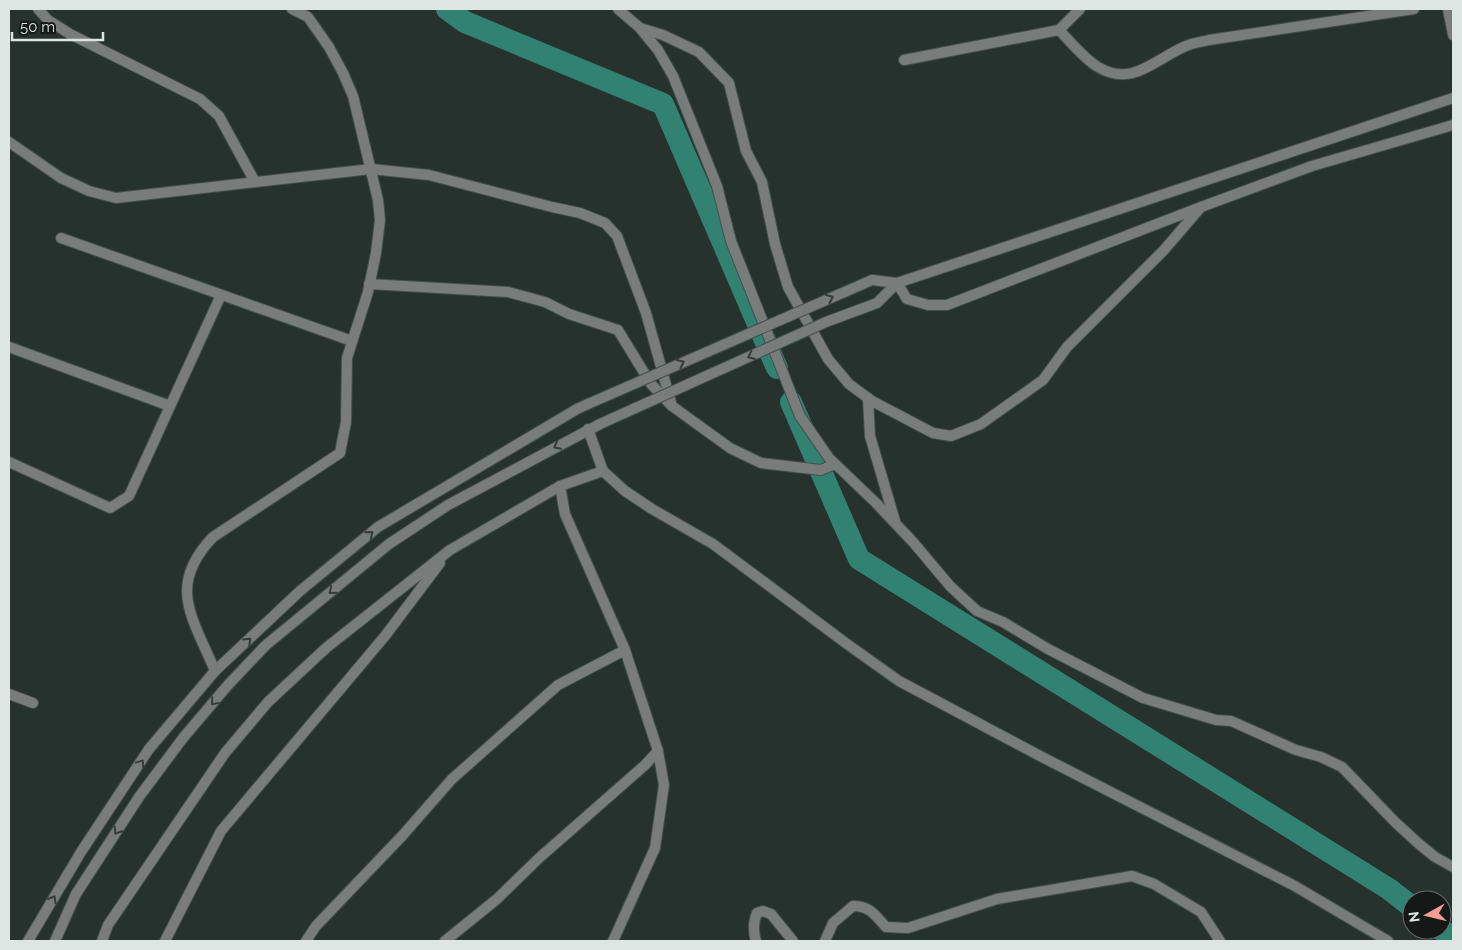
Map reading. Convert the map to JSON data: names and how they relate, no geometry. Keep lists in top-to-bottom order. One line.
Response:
{"scale_bar":"50 m","north":"left"}
